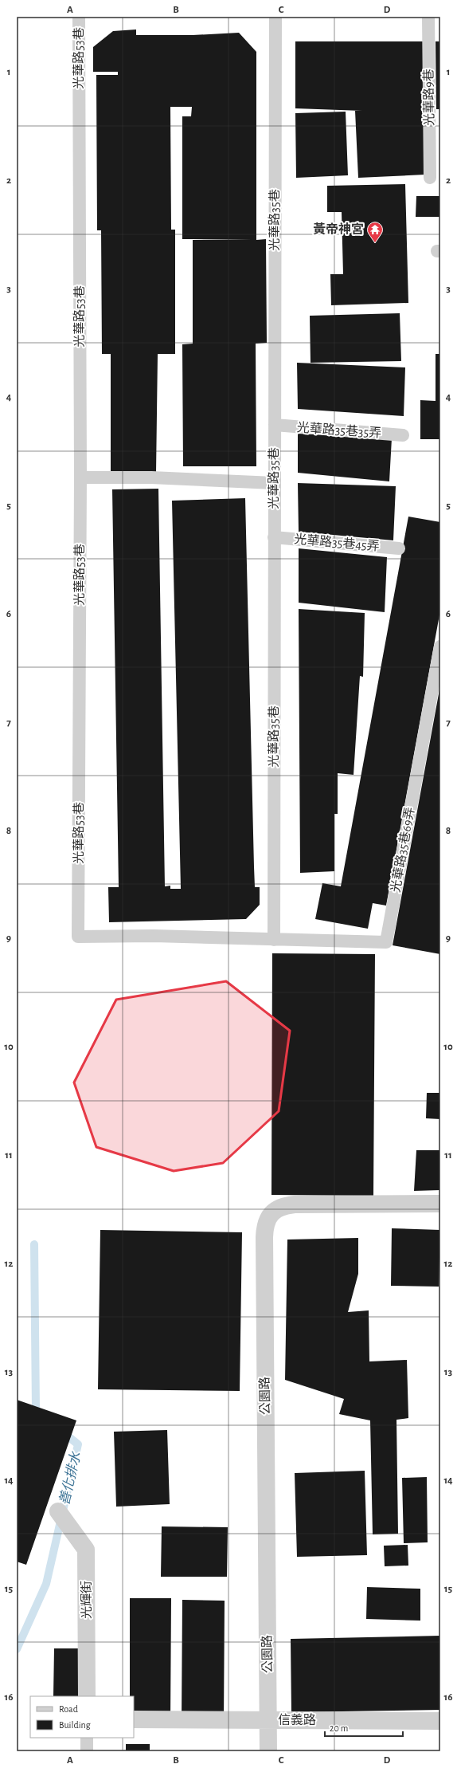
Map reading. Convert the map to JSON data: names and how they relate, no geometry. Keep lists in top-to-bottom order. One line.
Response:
{"streets":{"street":["公園路","光輝街","信義路"],"lane":["光華路53巷","光華路9巷","光華路35巷","光華路35巷35弄","光華路35巷45弄","光華路35巷69弄"]},"crossings":[["光華路53巷","光華路35巷"],["光華路53巷","光華路35巷69弄"],["光華路35巷","光華路35巷35弄"],["光華路35巷","光華路35巷45弄"],["光華路35巷","光華路35巷69弄"],["公園路","信義路"]],"water":["善化排水"],"places":{"temple":["黃帝神宮"]},"legend":["Road","Building"],"scale_bar":"20 m","grid":{"columns":["A","B","C","D"],"rows":["1","2","3","4","5","6","7","8","9","10","11","12","13","14","15","16"]}}
